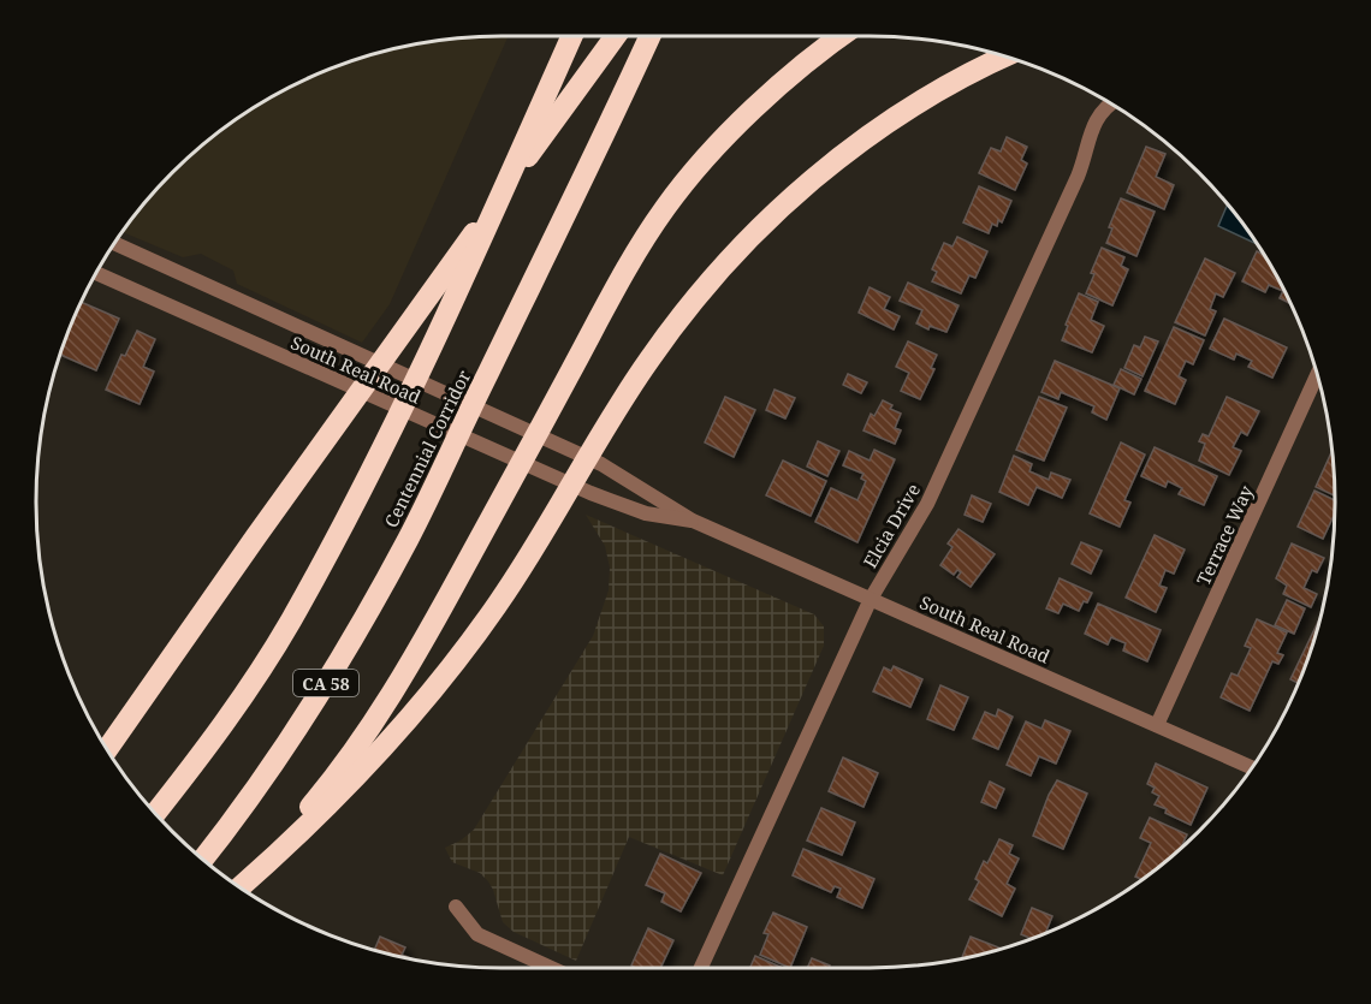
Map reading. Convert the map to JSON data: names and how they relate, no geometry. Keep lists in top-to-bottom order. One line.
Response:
{"streets":{"highway":["Centennial Corridor","CA 58"],"street":["South Real Road","Elcia Drive","Terrace Way"]},"crossings":[["South Real Road","Elcia Drive"],["South Real Road","Terrace Way"]]}
